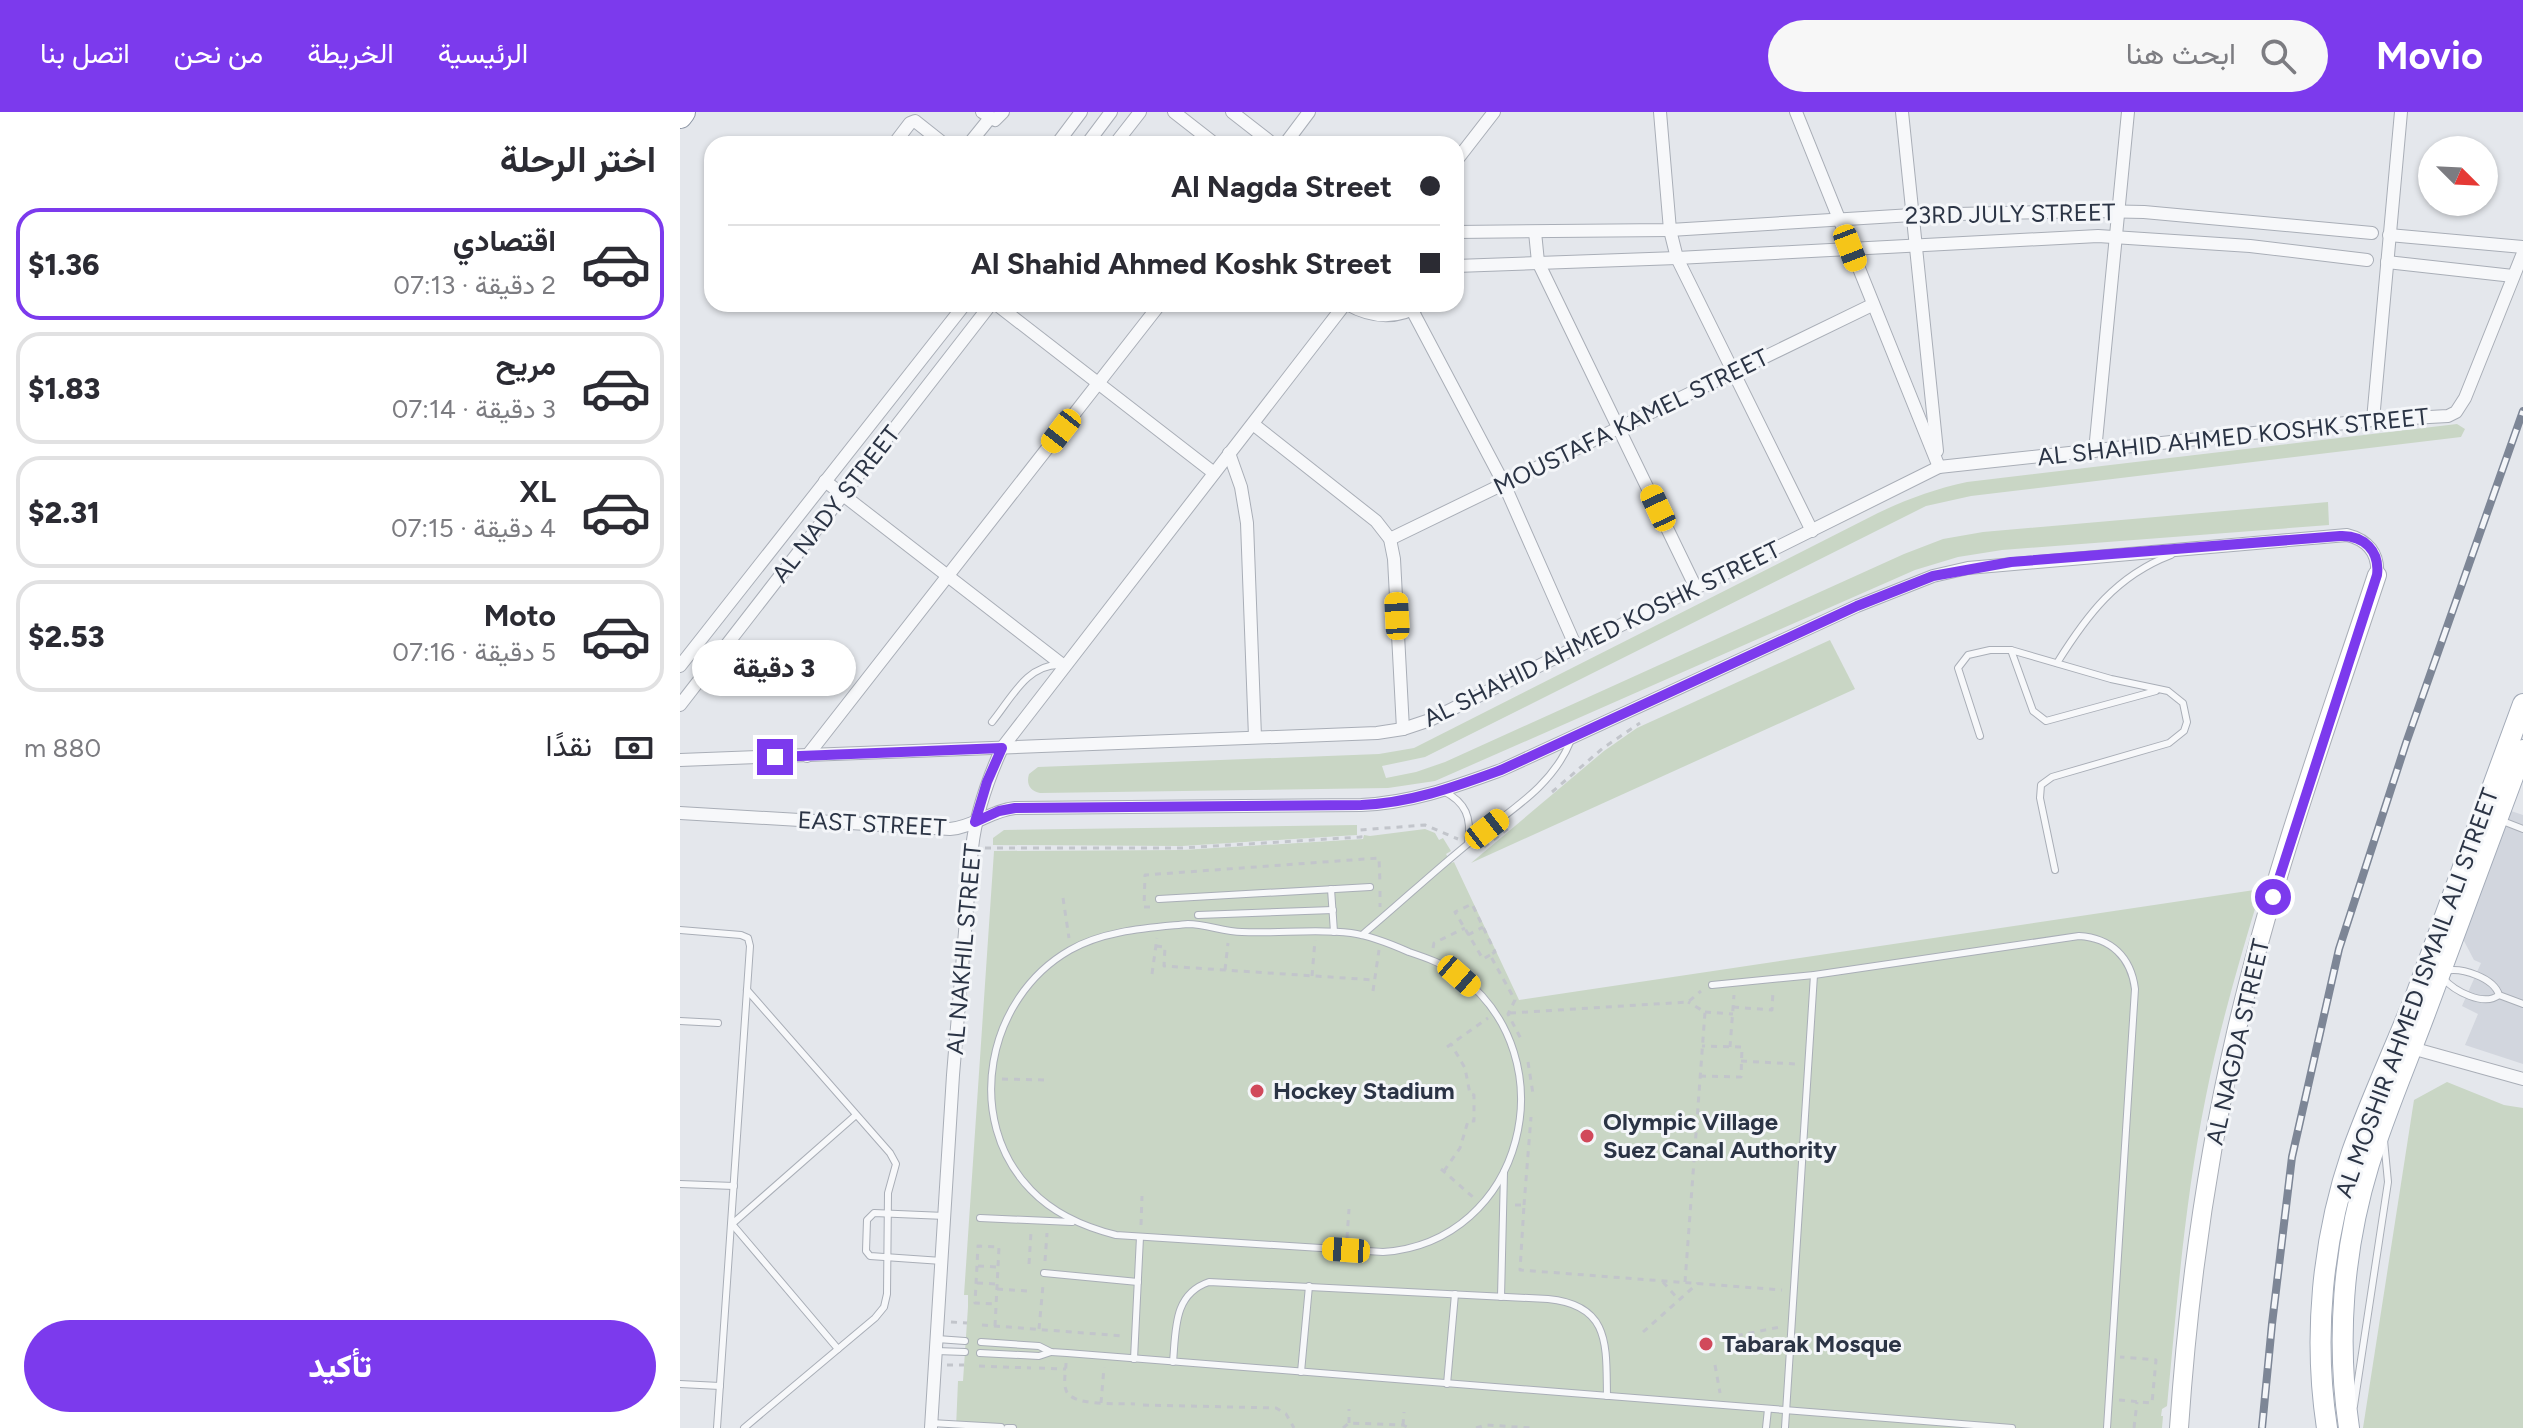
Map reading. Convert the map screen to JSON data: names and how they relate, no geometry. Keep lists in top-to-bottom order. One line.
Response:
{"streets":{"main road":["AL MOSHIR AHMED ISMAIL ALI STREET"],"street":["23RD JULY STREET","MOUSTAFA KAMEL STREET","AL SHAHID AHMED KOSHK STREET","AL NADY STREET","EAST STREET","AL NAKHIL STREET","AL NAGDA STREET"]},"crossings":[["AL SHAHID AHMED KOSHK STREET","AL NAKHIL STREET"],["EAST STREET","AL NAKHIL STREET"],["EAST STREET","AL NAGDA STREET"]],"places":["Hockey Stadium","Olympic Village Suez Canal Authority","Tabarak Mosque"],"north":"bottom right","page":{"header":"Movio","search":"ابحث هنا","nav":["الرئيسية","الخريطة","من نحن","اتصل بنا"],"heading":"اختر الرحلة","banner":["Al Nagda Street","Al Shahid Ahmed Koshk Street"],"list":[{"name":"اقتصادي","note":"2 دقيقة · 07:13","value":"$1.36"},{"name":"مريح","note":"3 دقيقة · 07:14","value":"$1.83"},{"name":"XL","note":"4 دقيقة · 07:15","value":"$2.31"},{"name":"Moto","note":"5 دقيقة · 07:16","value":"$2.53"}],"bubble":"3 دقيقة","pay":["نقدًا","880 m"],"buttons":"تأكيد"}}
